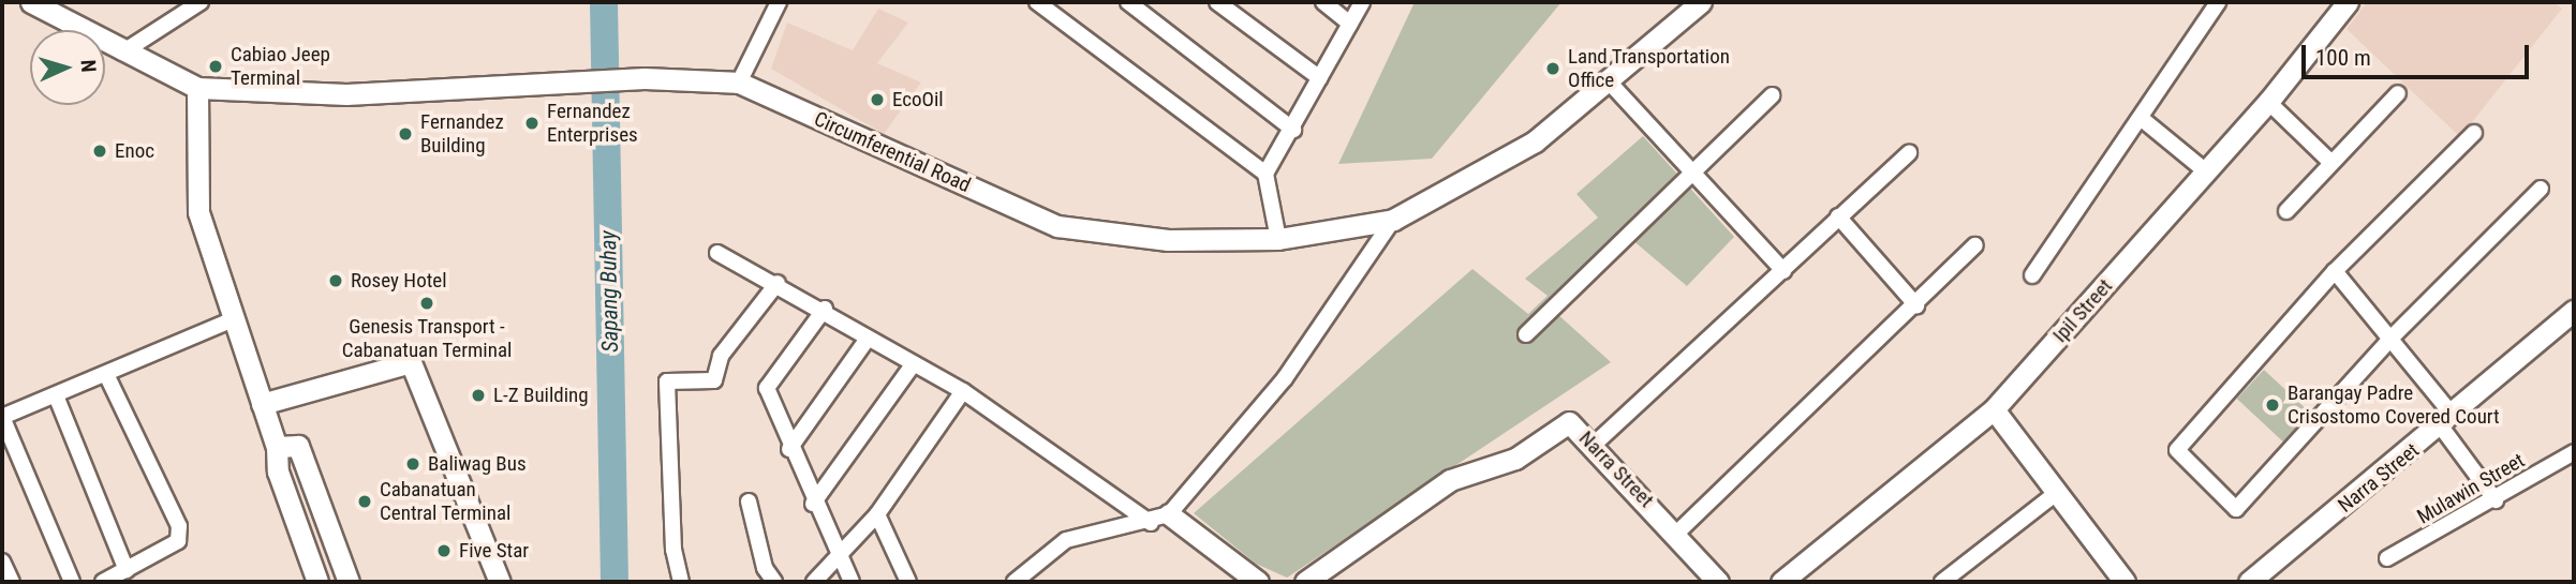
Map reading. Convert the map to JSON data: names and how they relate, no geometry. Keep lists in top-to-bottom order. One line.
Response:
{"streets":{"street":["Circumferential Road","Ipil Street","Narra Street","Mulawin Street"]},"water":["Sapang Buhay"],"places":["Cabiao Jeep Terminal","Land Transportation Office","EcoOil","Fernandez Enterprises","Fernandez Building","Enoc","Rosey Hotel","Genesis Transport - Cabanatuan Terminal","L-Z Building","Barangay Padre Crisostomo Covered Court","Baliwag Bus","Cabanatuan Central Terminal","Five Star"],"scale_bar":"100 m","north":"right"}
